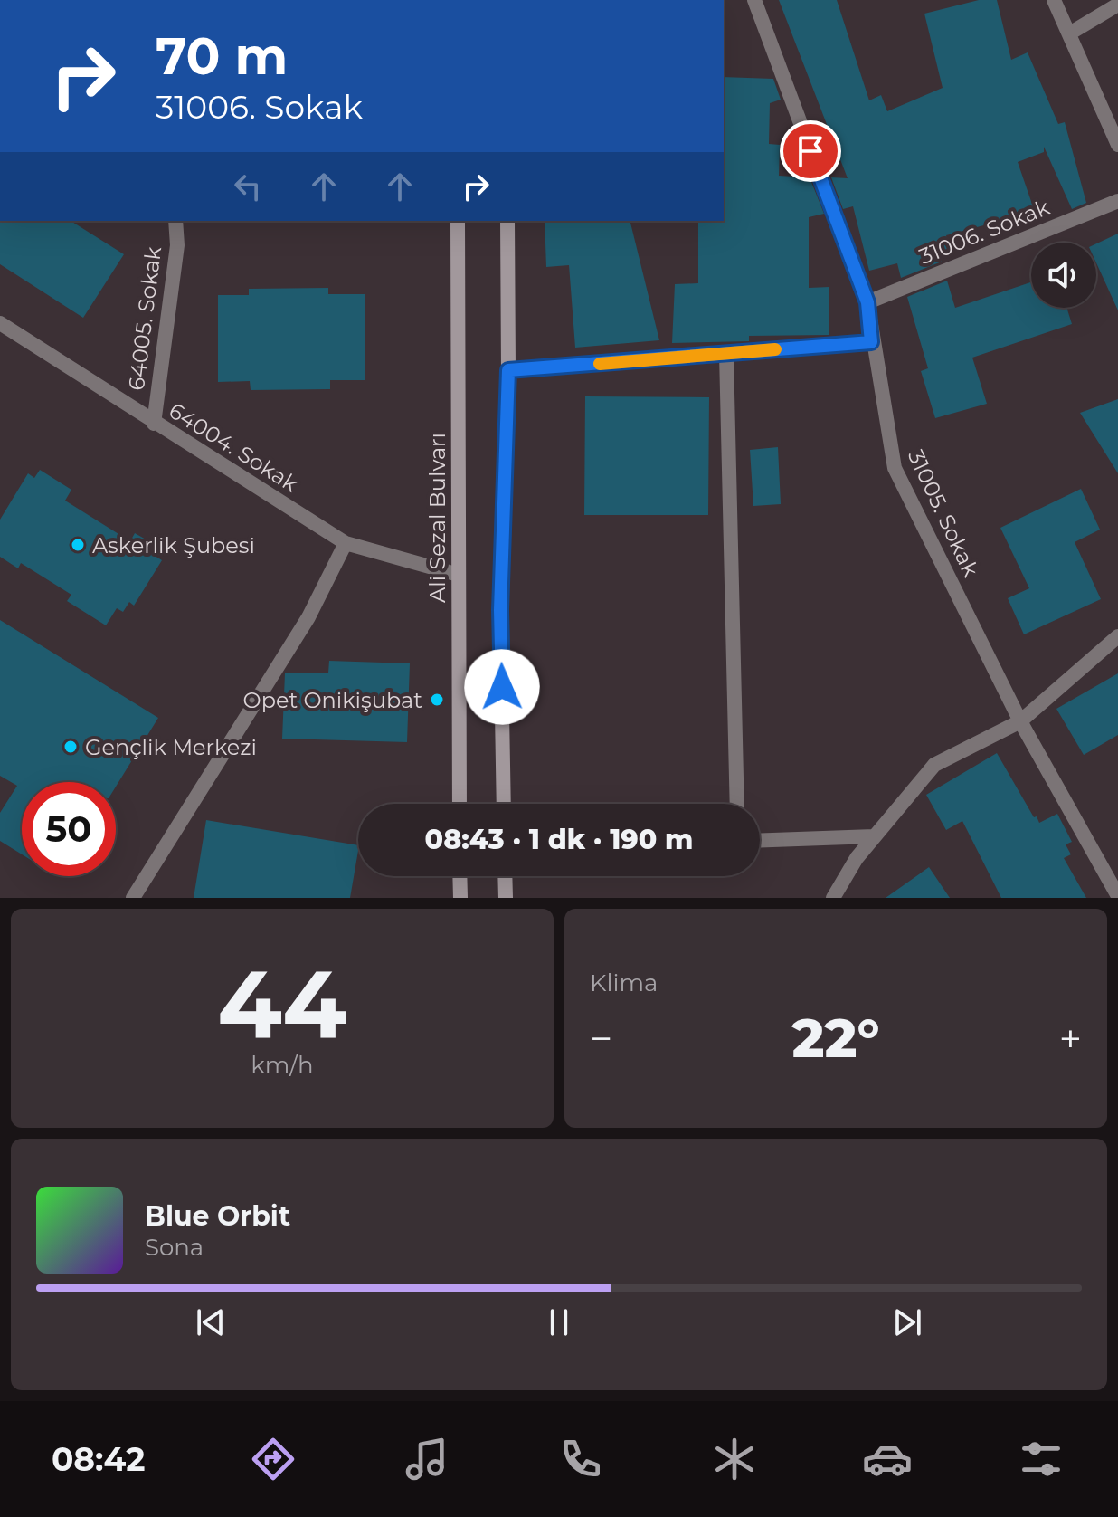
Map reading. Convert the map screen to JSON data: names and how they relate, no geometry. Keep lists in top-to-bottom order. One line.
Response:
{"streets":{"main road":["Ali Sezal Bulvarı"],"street":["31006. Sokak","64005. Sokak","64004. Sokak","31005. Sokak"]},"crossings":[["31006. Sokak","31005. Sokak"],["64005. Sokak","64004. Sokak"],["64004. Sokak","Ali Sezal Bulvarı"]],"places":["Askerlik Şubesi","Opet Onikişubat","Gençlik Merkezi"],"page":{"turn":["70 m","31006. Sokak"],"limit":"50","trip":"08:43 · 1 dk · 190 m","tile":[["44","km/h"],"Klima"],"heat":["−","22°","+"],"song":["Blue Orbit","Sona"],"tabs":"08:42"}}
